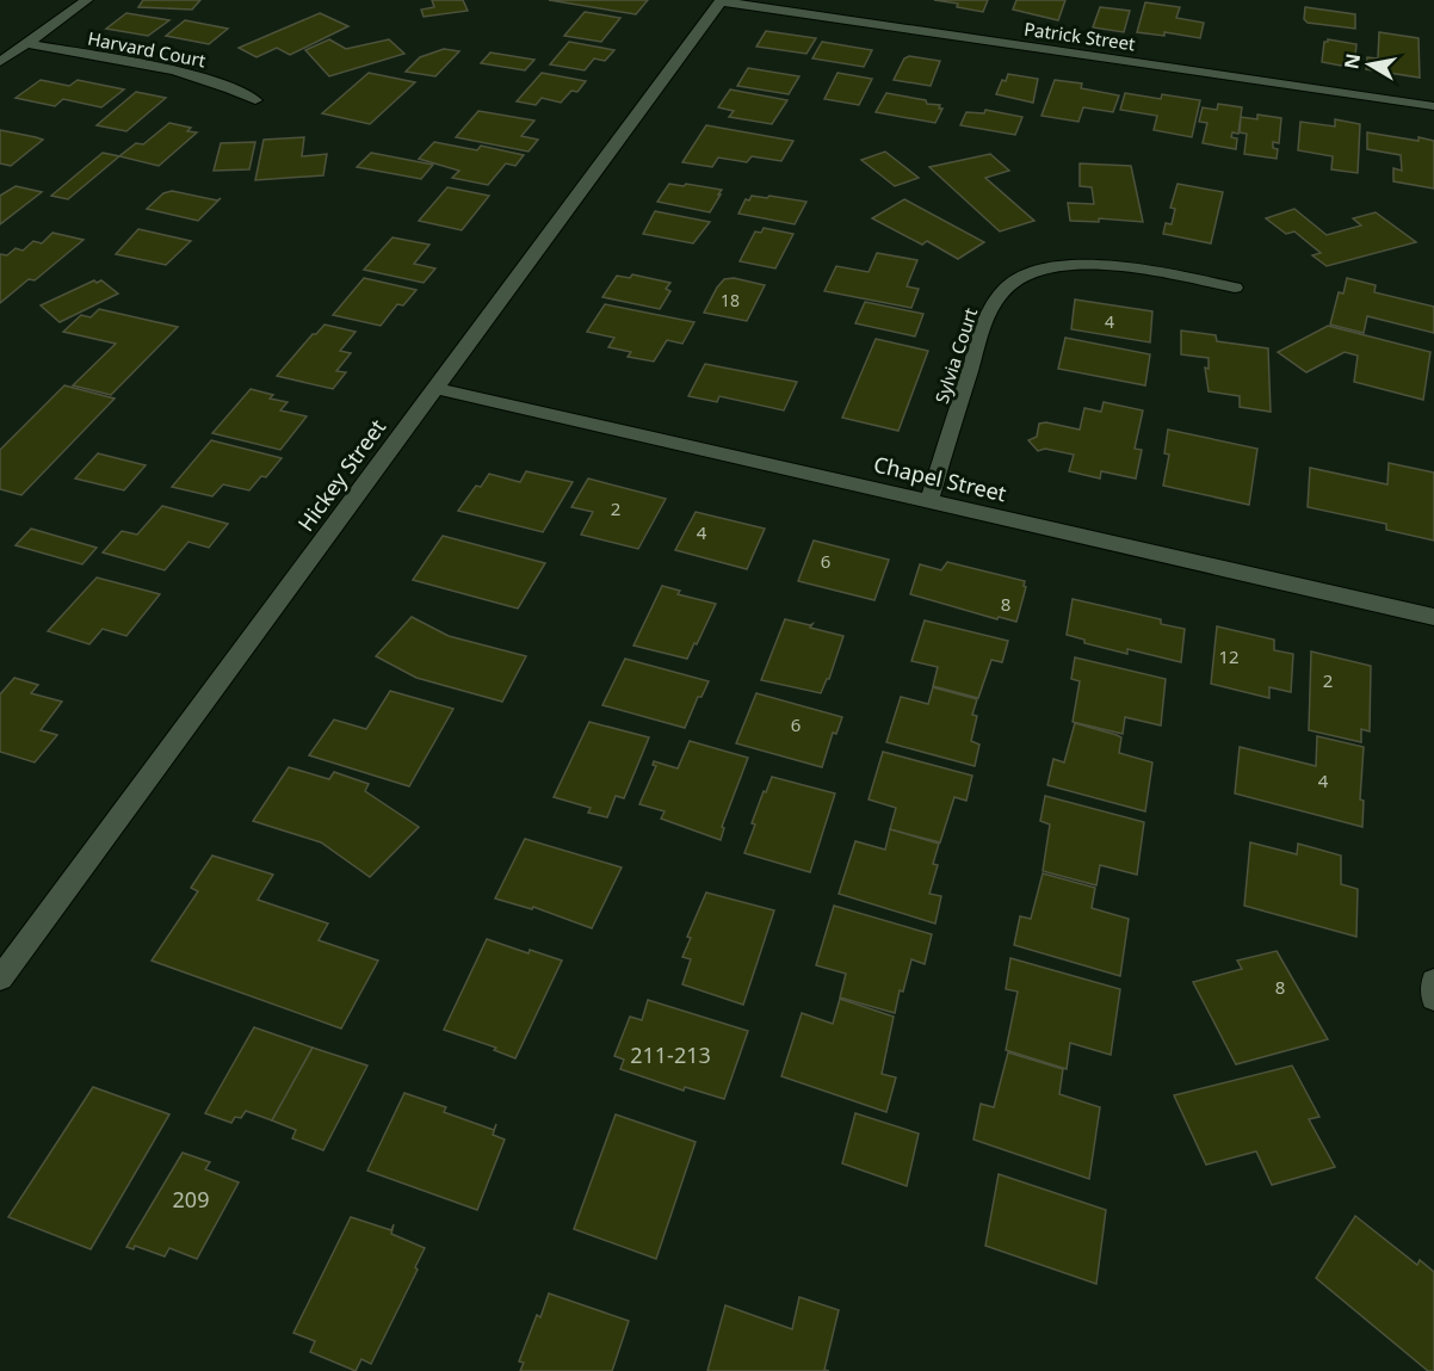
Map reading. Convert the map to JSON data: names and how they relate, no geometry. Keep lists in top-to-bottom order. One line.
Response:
{"streets":{"street":["Patrick Street","Harvard Court","Sylvia Court","Hickey Street","Chapel Street"]},"crossings":[["Patrick Street","Hickey Street"],["Sylvia Court","Chapel Street"],["Hickey Street","Chapel Street"]],"house_numbers":["18","4","2","4","6","8","12","2","6","4","8","211-213","209"],"north":"left"}
